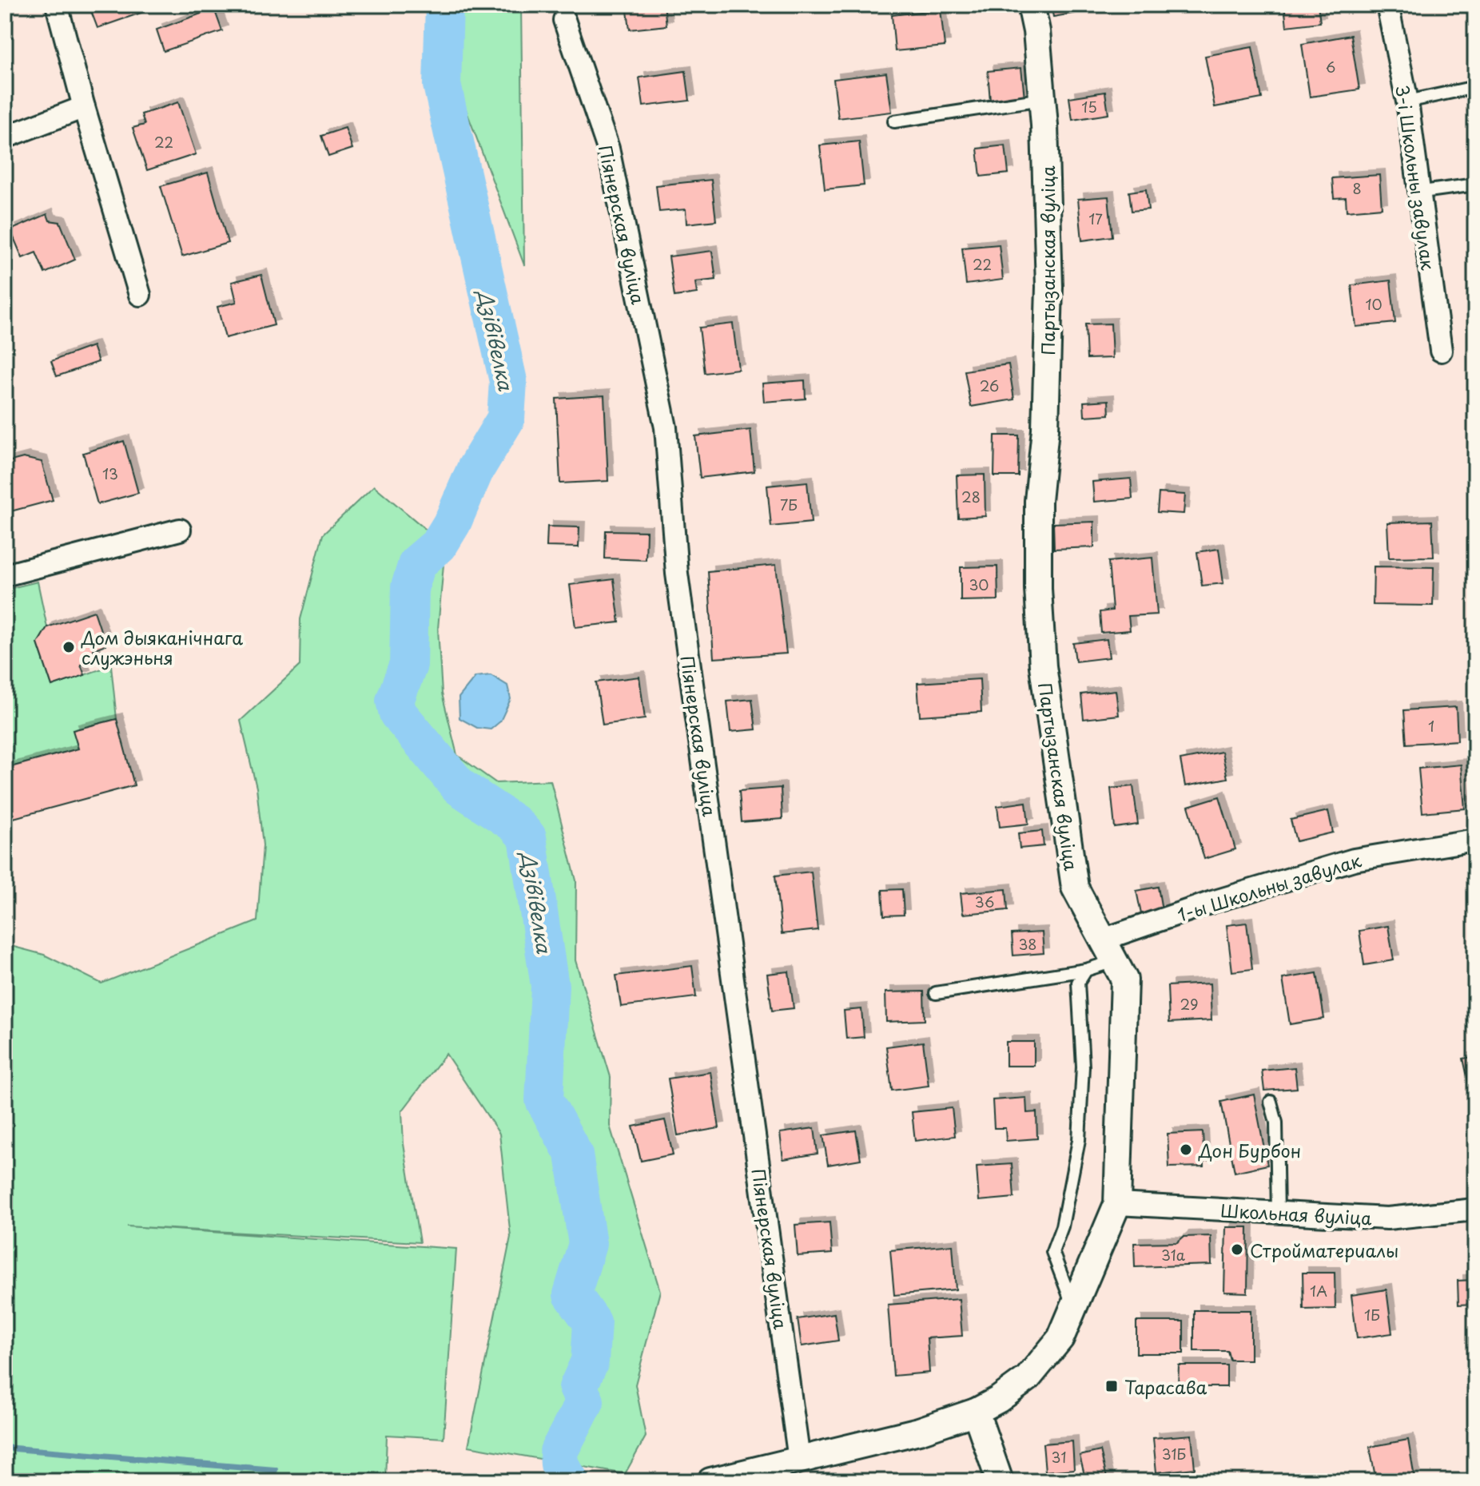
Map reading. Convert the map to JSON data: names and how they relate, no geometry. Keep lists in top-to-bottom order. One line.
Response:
{"streets":{"street":["3-і Школьны завулак","Піянерская вуліца","Партызанская вуліца","1-ы Школьны завулак","Школьная вуліца"]},"crossings":[["Піянерская вуліца","Партызанская вуліца"],["Партызанская вуліца","1-ы Школьны завулак"],["Партызанская вуліца","Школьная вуліца"]],"water":["Дзівівелка"],"places":{"other":["Дом дыяканічнага служэньня","Дон Бурбон","Стройматериалы"],"transit":["Тарасава"]},"house_numbers":["6","15","22","8","17","22","10","26","13","28","7Б","30","1","36","38","29","31а","1А","1Б","31Б","31"]}
